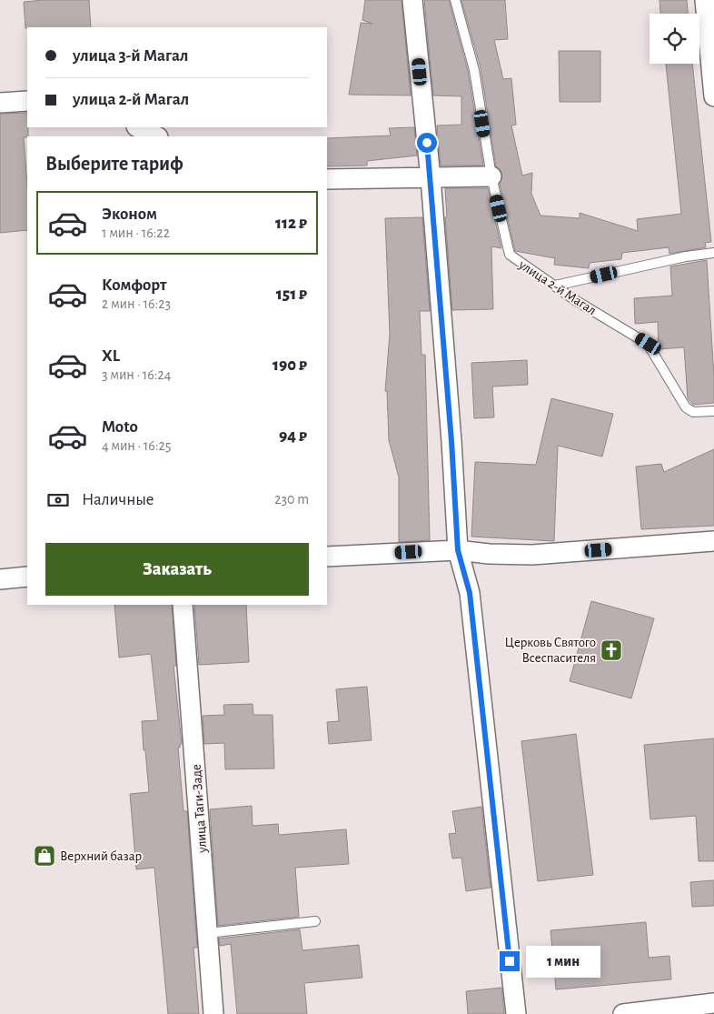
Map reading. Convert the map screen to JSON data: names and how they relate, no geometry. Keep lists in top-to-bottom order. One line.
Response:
{"streets":{"street":["улица Таги-Заде"],"lane":["улица 2-й Магал"]},"places":{"church":["Церковь Святого Всеспасителя"],"shop":["Верхний базар"]},"page":{"banner":["улица 3-й Магал","улица 2-й Магал"],"heading":"Выберите тариф","list":[{"name":"Эконом","note":"1 мин · 16:22","value":"112 ₽"},{"name":"Комфорт","note":"2 мин · 16:23","value":"151 ₽"},{"name":"XL","note":"3 мин · 16:24","value":"190 ₽"},{"name":"Moto","note":"4 мин · 16:25","value":"94 ₽"}],"pay":["Наличные","230 m"],"buttons":"Заказать","bubble":"1 мин"}}
